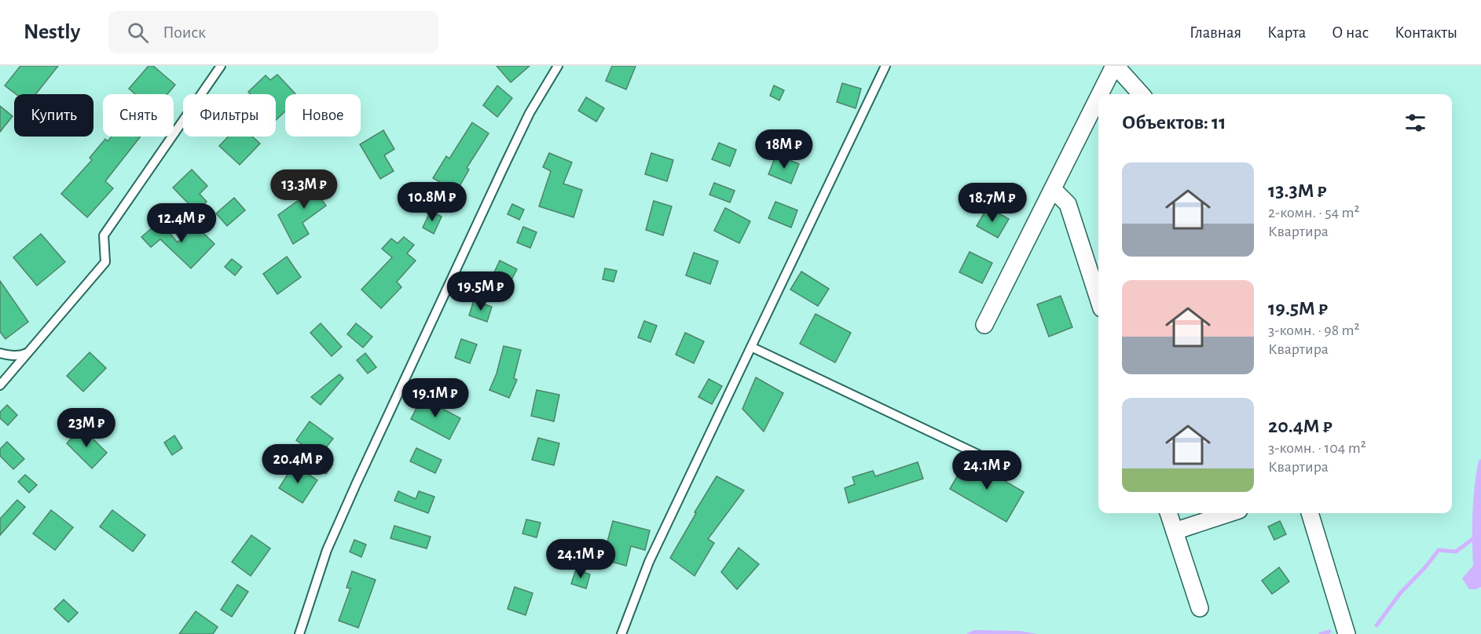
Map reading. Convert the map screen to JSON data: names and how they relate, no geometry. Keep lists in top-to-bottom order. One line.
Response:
{"page":{"header":"Nestly","search":"Поиск","nav":["Главная","Карта","О нас","Контакты"],"chip":["Купить","Снять","Фильтры","Новое"],"heading":"Объектов: 11","price":["18M ₽","13.3M ₽","10.8M ₽","18.7M ₽","12.4M ₽","19.5M ₽","19.1M ₽","23M ₽","20.4M ₽","24.1M ₽","24.1M ₽"],"list":[{"name":"13.3M ₽","note":"2-комн. · 54 m² · Квартира"},{"name":"19.5M ₽","note":"3-комн. · 98 m² · Квартира"},{"name":"20.4M ₽","note":"3-комн. · 104 m² · Квартира"}]}}
